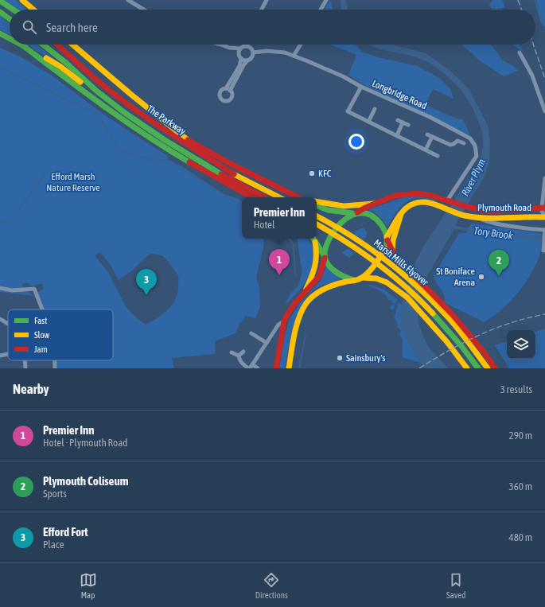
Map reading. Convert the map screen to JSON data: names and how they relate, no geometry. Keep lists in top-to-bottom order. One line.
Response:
{"streets":{"main road":["The Parkway","Plymouth Road","Marsh Mills Flyover"],"street":["Longbridge Road"]},"crossings":[["Longbridge Road","Plymouth Road"]],"water":["River Plym","Tory Brook"],"parks":["Efford Marsh Nature Reserve"],"places":["KFC","St Boniface Arena","Sainsbury's"],"legend":["Fast","Slow","Jam"],"page":{"search":"Search here","popup":["Premier Inn","Hotel"],"pins":["1","2","3"],"heading":["Nearby","3 results"],"list":[{"mark":"1","name":"Premier Inn","note":"Hotel · Plymouth Road","value":"290 m"},{"mark":"2","name":"Plymouth Coliseum","note":"Sports","value":"360 m"},{"mark":"3","name":"Efford Fort","note":"Place","value":"480 m"}],"nav":["Map","Directions","Saved"]}}
